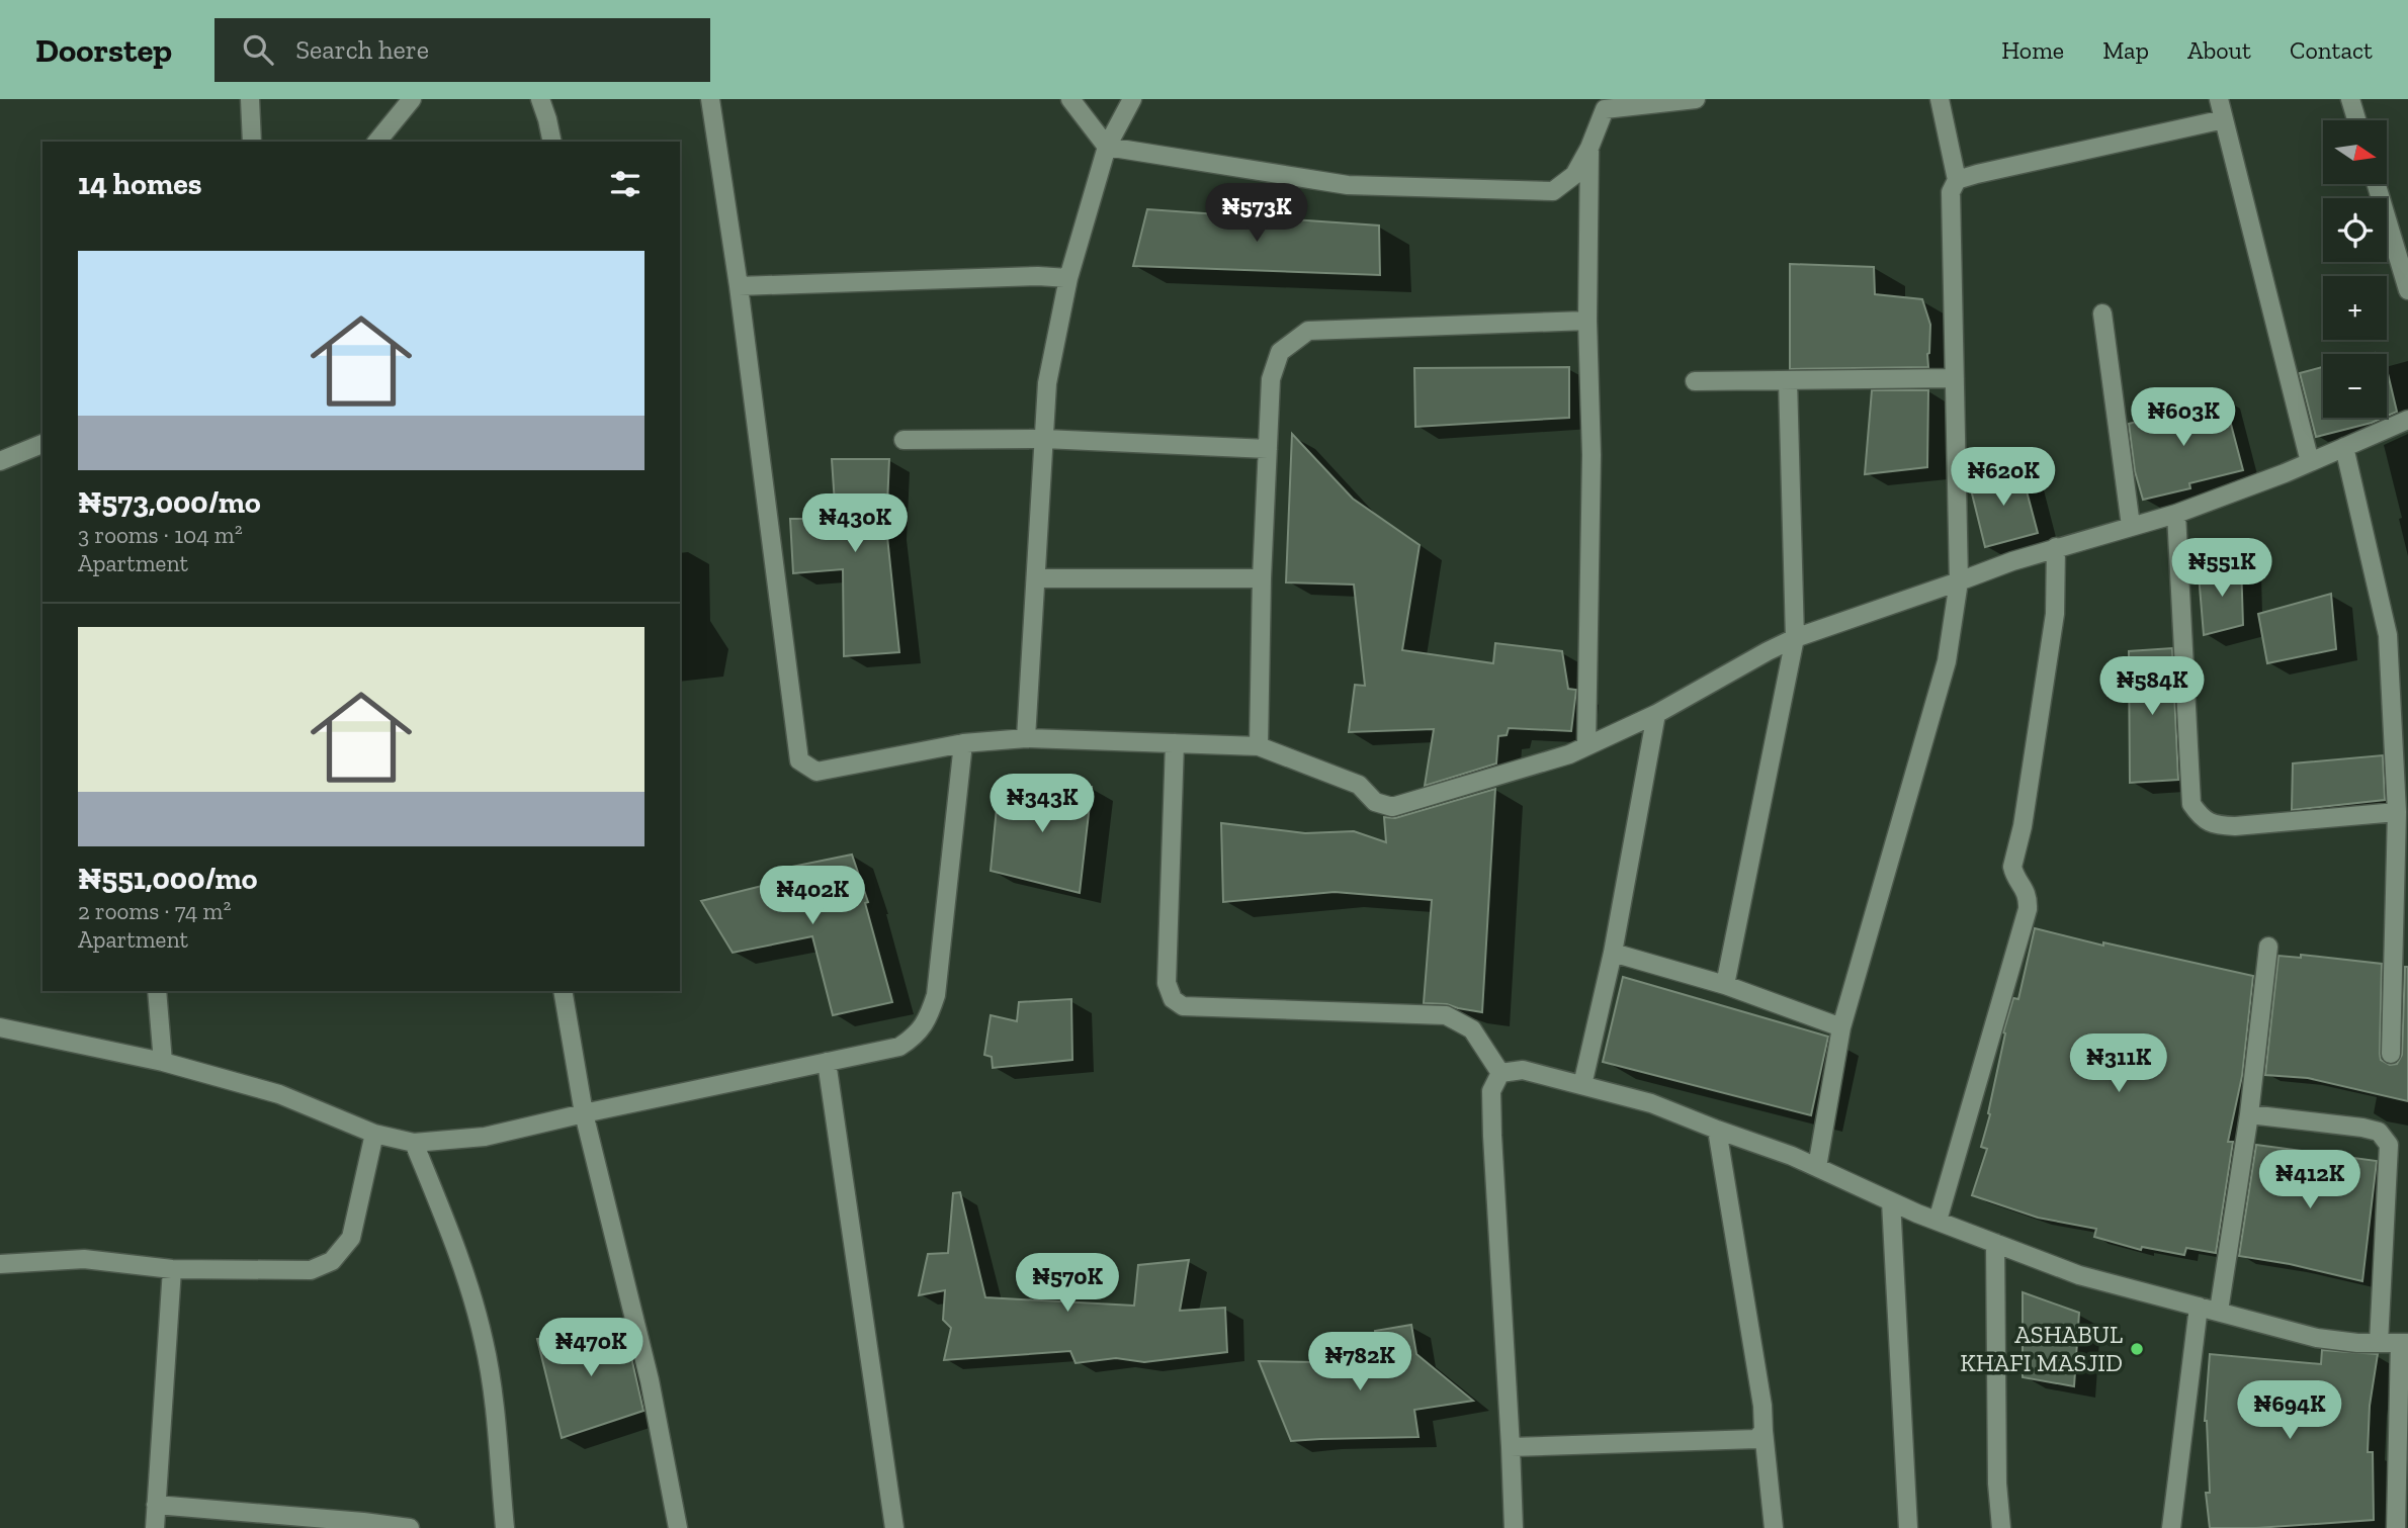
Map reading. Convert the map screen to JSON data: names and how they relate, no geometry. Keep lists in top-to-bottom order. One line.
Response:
{"places":["ASHABUL KHAFI MASJID"],"north":"right","page":{"header":"Doorstep","search":"Search here","nav":["Home","Map","About","Contact"],"map_buttons":["+","−"],"heading":"14 homes","price":["₦573K","₦603K","₦620K","₦430K","₦551K","₦584K","₦343K","₦402K","₦311K","₦412K","₦570K","₦470K","₦782K","₦694K"],"list":[{"name":"₦573,000/mo","note":"3 rooms · 104 m² · Apartment"},{"name":"₦551,000/mo","note":"2 rooms · 74 m² · Apartment"}]}}
